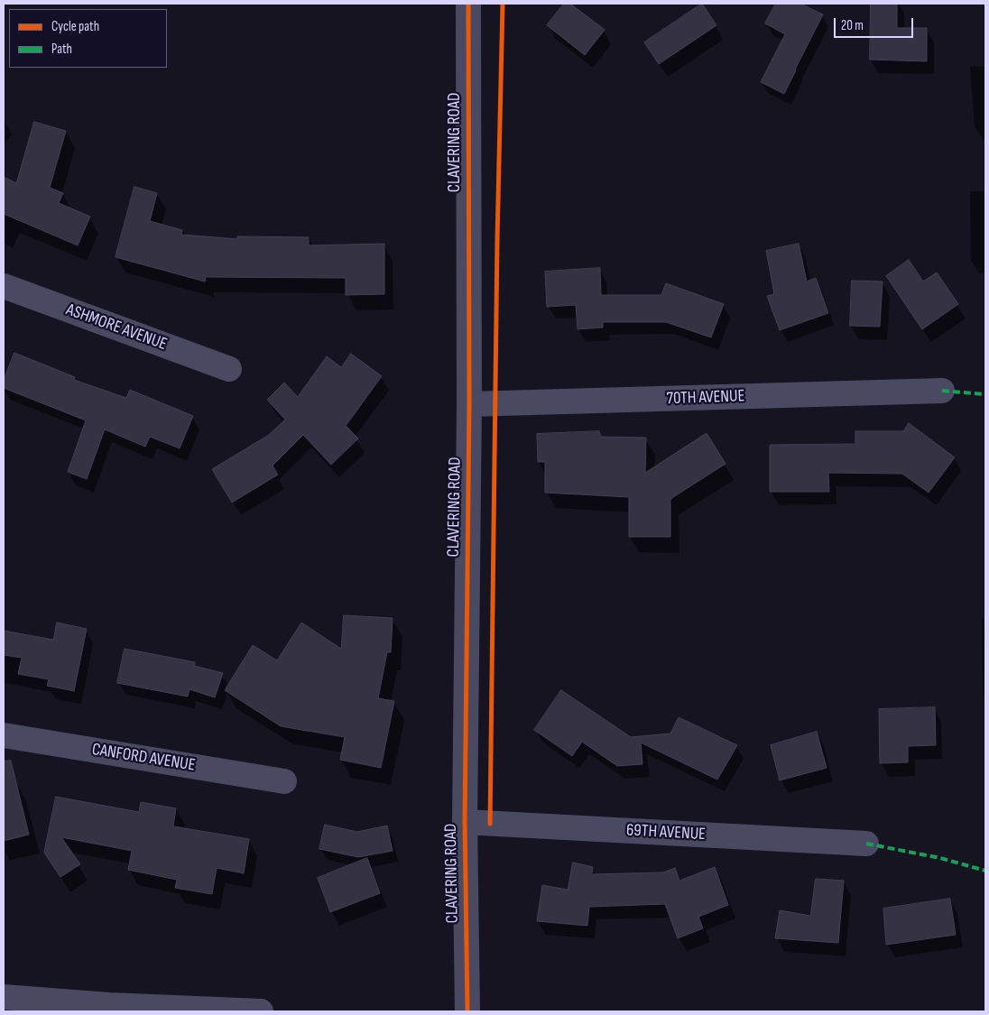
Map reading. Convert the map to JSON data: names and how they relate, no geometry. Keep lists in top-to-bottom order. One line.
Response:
{"streets":{"street":["CLAVERING ROAD","ASHMORE AVENUE","70TH AVENUE","CANFORD AVENUE","69TH AVENUE"]},"crossings":[["CLAVERING ROAD","70TH AVENUE"],["CLAVERING ROAD","69TH AVENUE"]],"legend":["Cycle path","Path"],"scale_bar":"20 m"}
